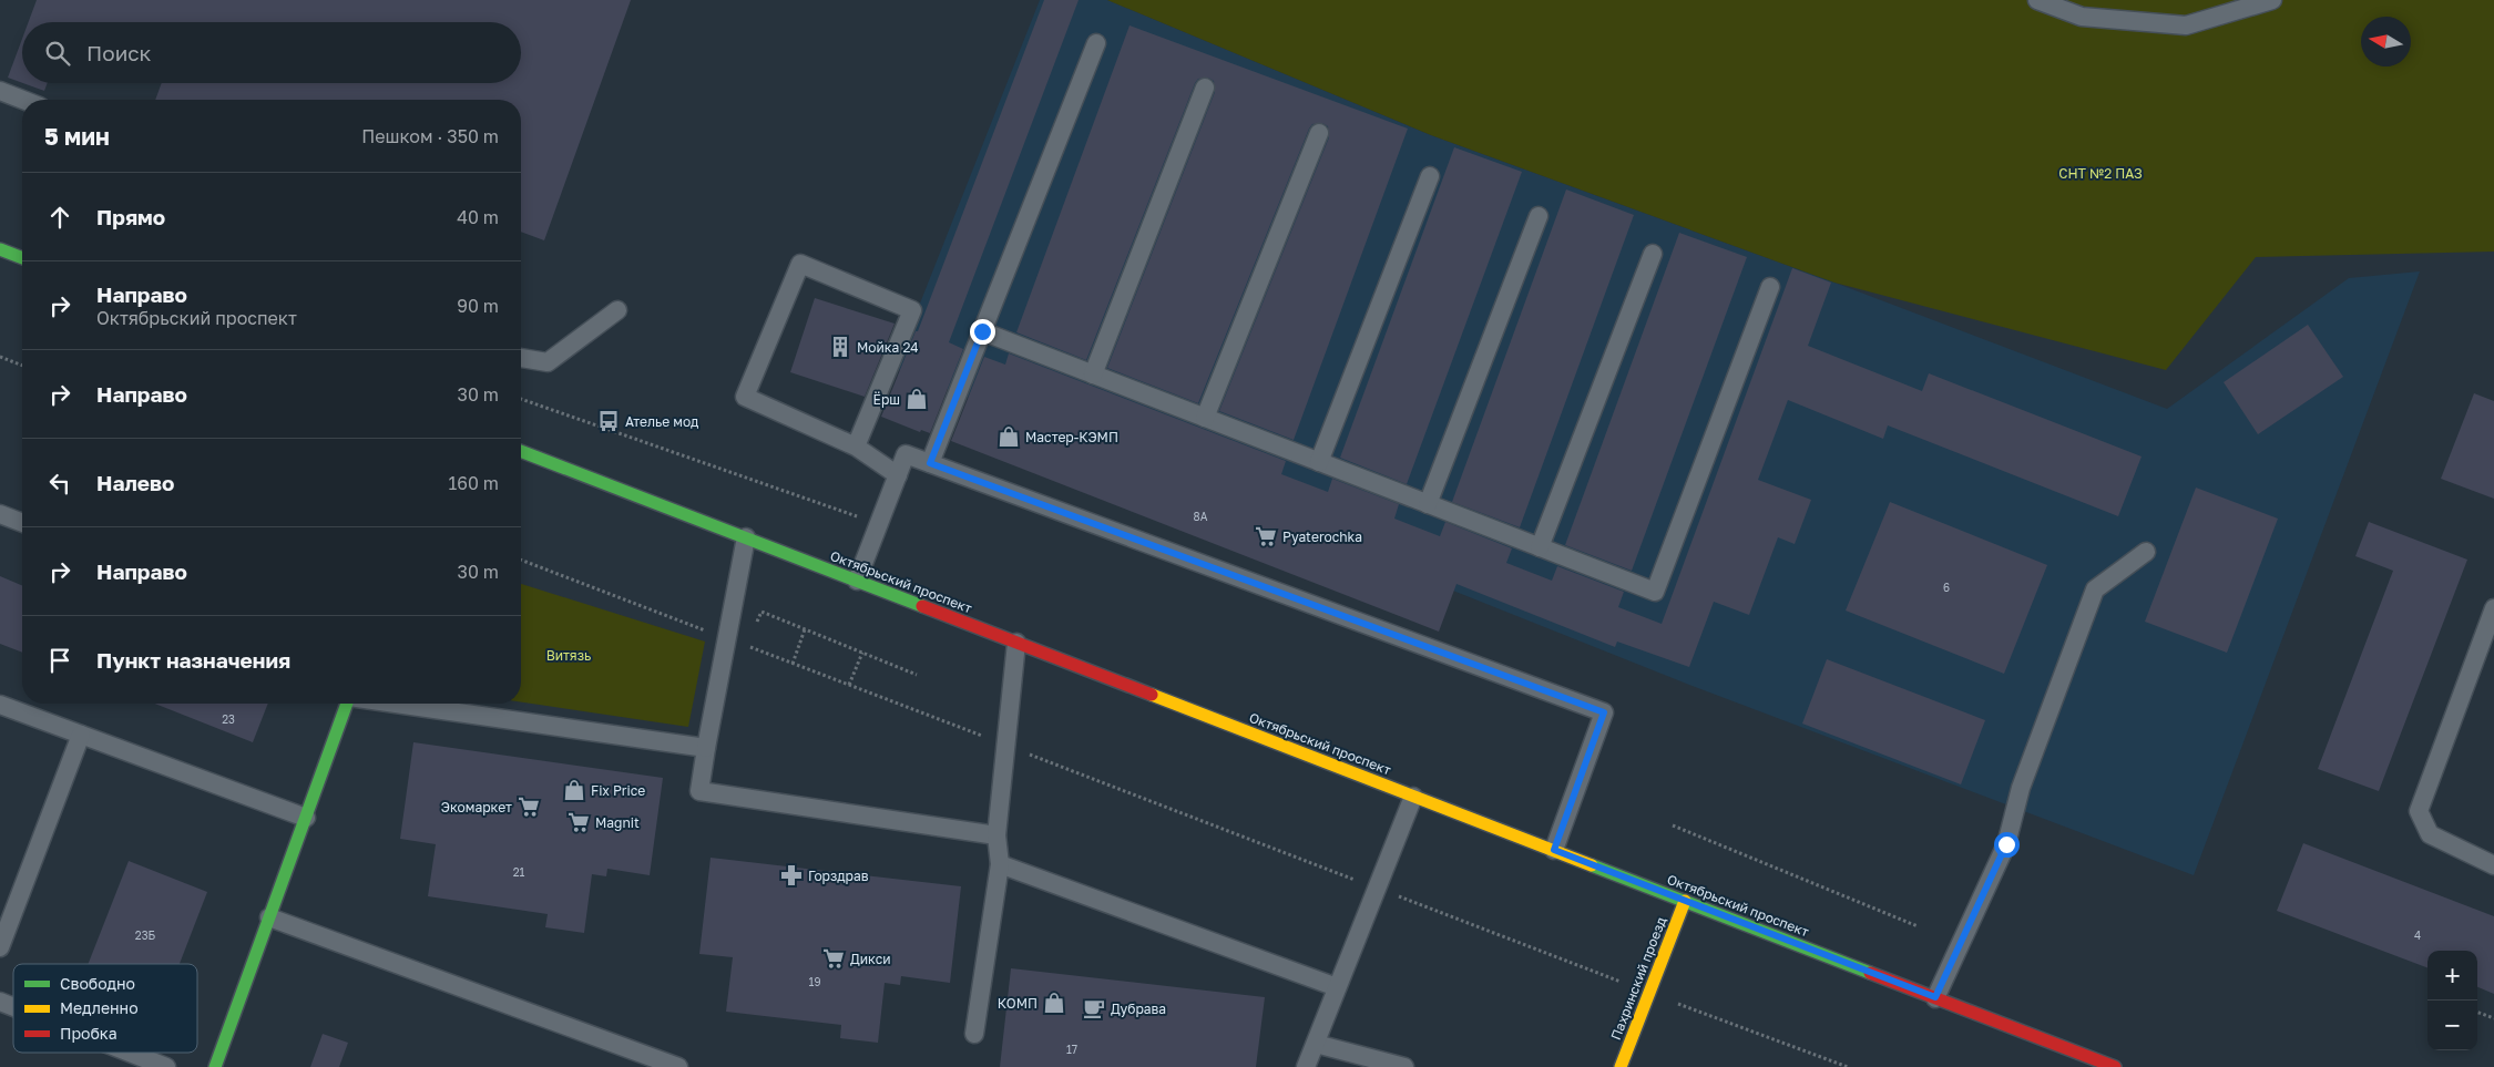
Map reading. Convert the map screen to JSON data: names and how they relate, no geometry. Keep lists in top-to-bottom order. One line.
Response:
{"streets":{"main road":["Октябрьский проспект","Пахринский проезд"]},"crossings":[["Октябрьский проспект","Пахринский проезд"]],"parks":["СНТ №2 ПАЗ","Витязь"],"places":{"building":["Мойка 24"],"shop":["Ёрш","Мастер-КЭМП","Fix Price","КОМП"],"bus stop":["Ателье мод"],"supermarket":["Pyaterochka","Экомаркет","Magnit","Дикси"],"pharmacy":["Горздрав"],"cafe":["Дубрава"]},"house_numbers":["8А","6","23","21","23Б","4","19","17"],"legend":["Свободно","Медленно","Пробка"],"north":"left","page":{"search":"Поиск","heading":["5 мин","Пешком · 350 m"],"list":[["Прямо","40 m"],["Направо","Октябрьский проспект","90 m"],["Направо","30 m"],["Налево","160 m"],["Направо","30 m"],"Пункт назначения"],"map_buttons":["+","−"]}}
